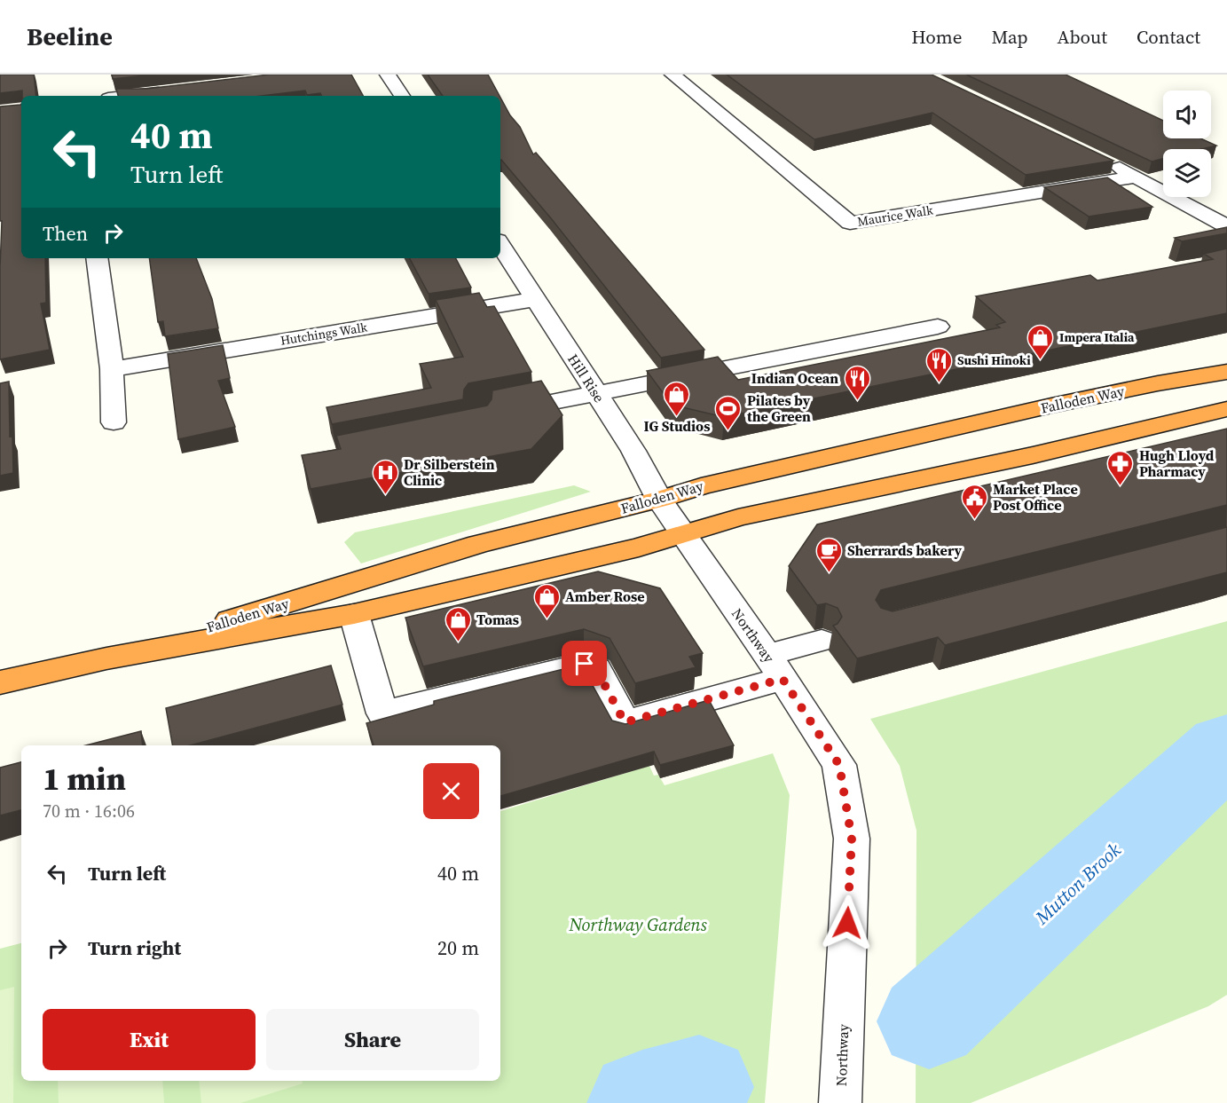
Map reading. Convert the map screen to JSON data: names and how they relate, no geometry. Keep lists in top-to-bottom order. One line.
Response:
{"streets":{"highway":["Falloden Way"],"street":["Maurice Walk","Hutchings Walk","Hill Rise","Northway"]},"crossings":[["Hutchings Walk","Hill Rise"],["Hill Rise","Falloden Way"],["Hill Rise","Northway"],["Falloden Way","Northway"]],"water":["Mutton Brook"],"parks":["Northway Gardens"],"places":{"shop":["Impera Italia","IG Studios","Amber Rose","Tomas"],"restaurant":["Sushi Hinoki","Indian Ocean"],"sports":["Pilates by the Green"],"pharmacy":["Hugh Lloyd Pharmacy"],"hospital":["Dr Silberstein Clinic"],"public building":["Market Place Post Office"],"cafe":["Sherrards bakery"]},"page":{"header":"Beeline","nav":["Home","Map","About","Contact"],"turn":["40 m","Turn left"],"then":"Then","heading":["1 min","70 m · 16:06"],"list":[{"name":"Turn left","value":"40 m"},{"name":"Turn right","value":"20 m"}],"buttons":["Exit","Share"]}}
